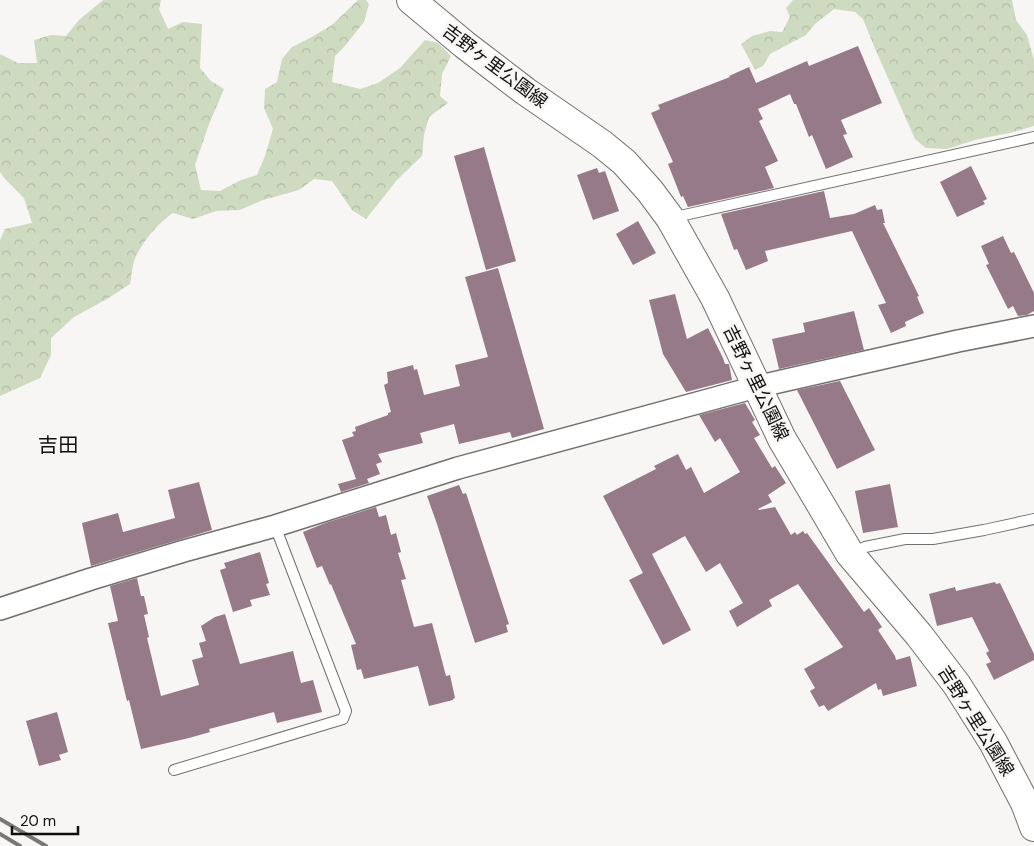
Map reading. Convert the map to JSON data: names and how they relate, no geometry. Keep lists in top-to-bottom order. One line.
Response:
{"streets":{"main road":["吉野ヶ里公園線"]},"districts":["吉田"],"scale_bar":"20 m"}
